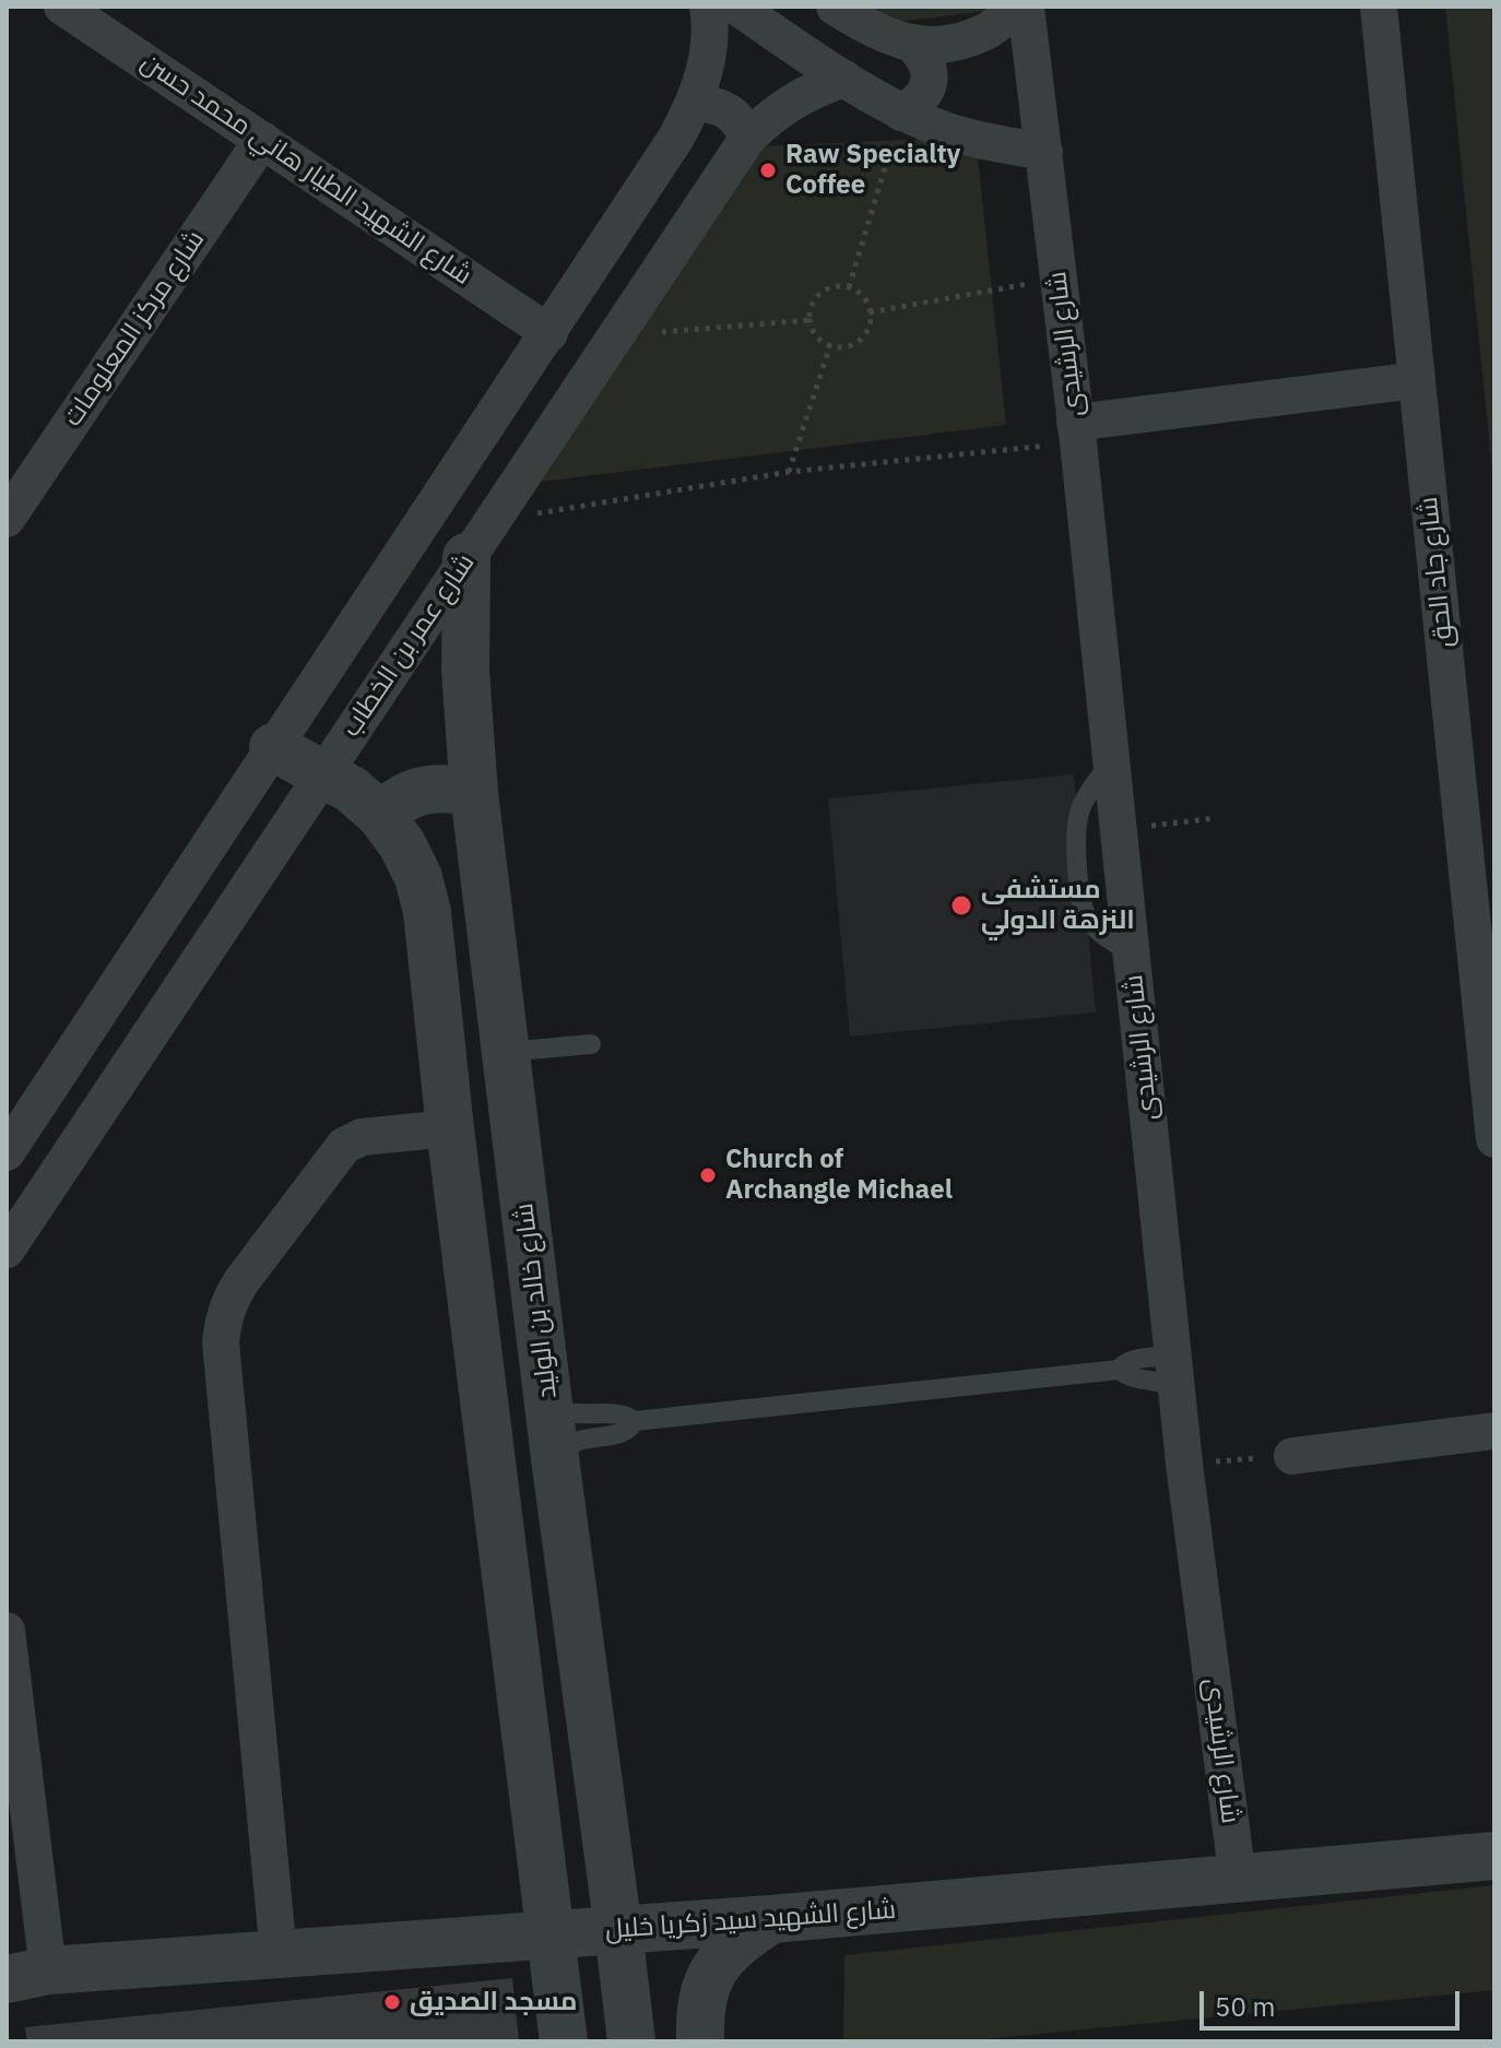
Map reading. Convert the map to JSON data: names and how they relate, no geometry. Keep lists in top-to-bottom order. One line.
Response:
{"streets":{"street":["شارع الشهيد الطيار هاني محمد حسن","شارع مركز المعلومات","شارع الرشيدى","شارع جاد الحق","شارع عمر بن الخطاب","شارع خالد بن الوليد","شارع الشهيد سيد زكريا خليل"]},"crossings":[["شارع الشهيد الطيار هاني محمد حسن","شارع مركز المعلومات"],["شارع الرشيدى","شارع الشهيد سيد زكريا خليل"],["شارع عمر بن الخطاب","شارع خالد بن الوليد"],["شارع خالد بن الوليد","شارع الشهيد سيد زكريا خليل"]],"places":["Raw Specialty Coffee","مستشفى النزهة الدولي","Church of Archangle Michael","مسجد الصديق"],"scale_bar":"50 m"}
